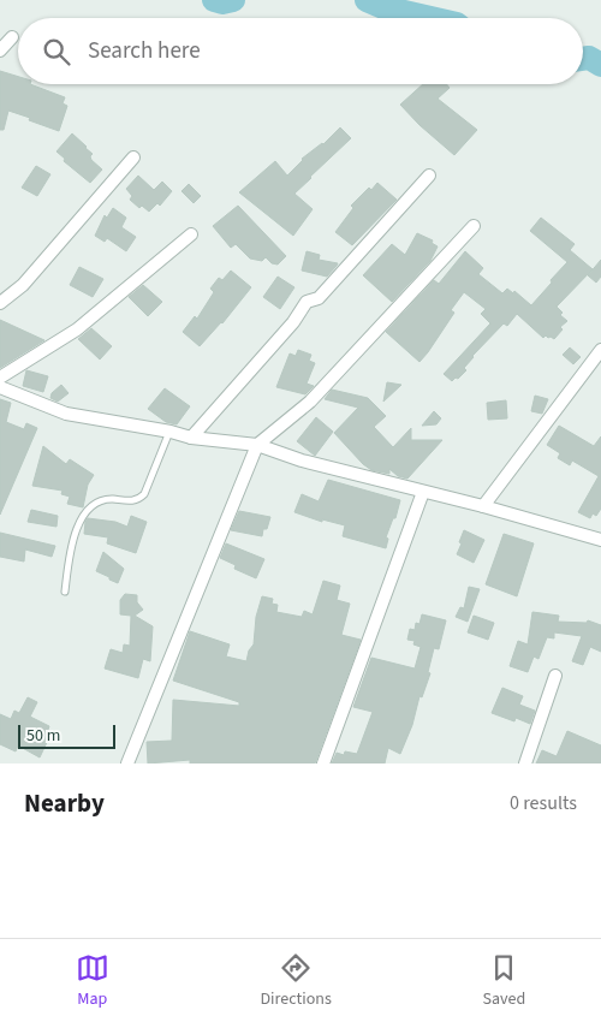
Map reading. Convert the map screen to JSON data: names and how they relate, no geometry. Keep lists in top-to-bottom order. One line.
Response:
{"scale_bar":"50 m","page":{"search":"Search here","scale":"50 m","heading":["Nearby","0 results"],"nav":["Map","Directions","Saved"]}}
